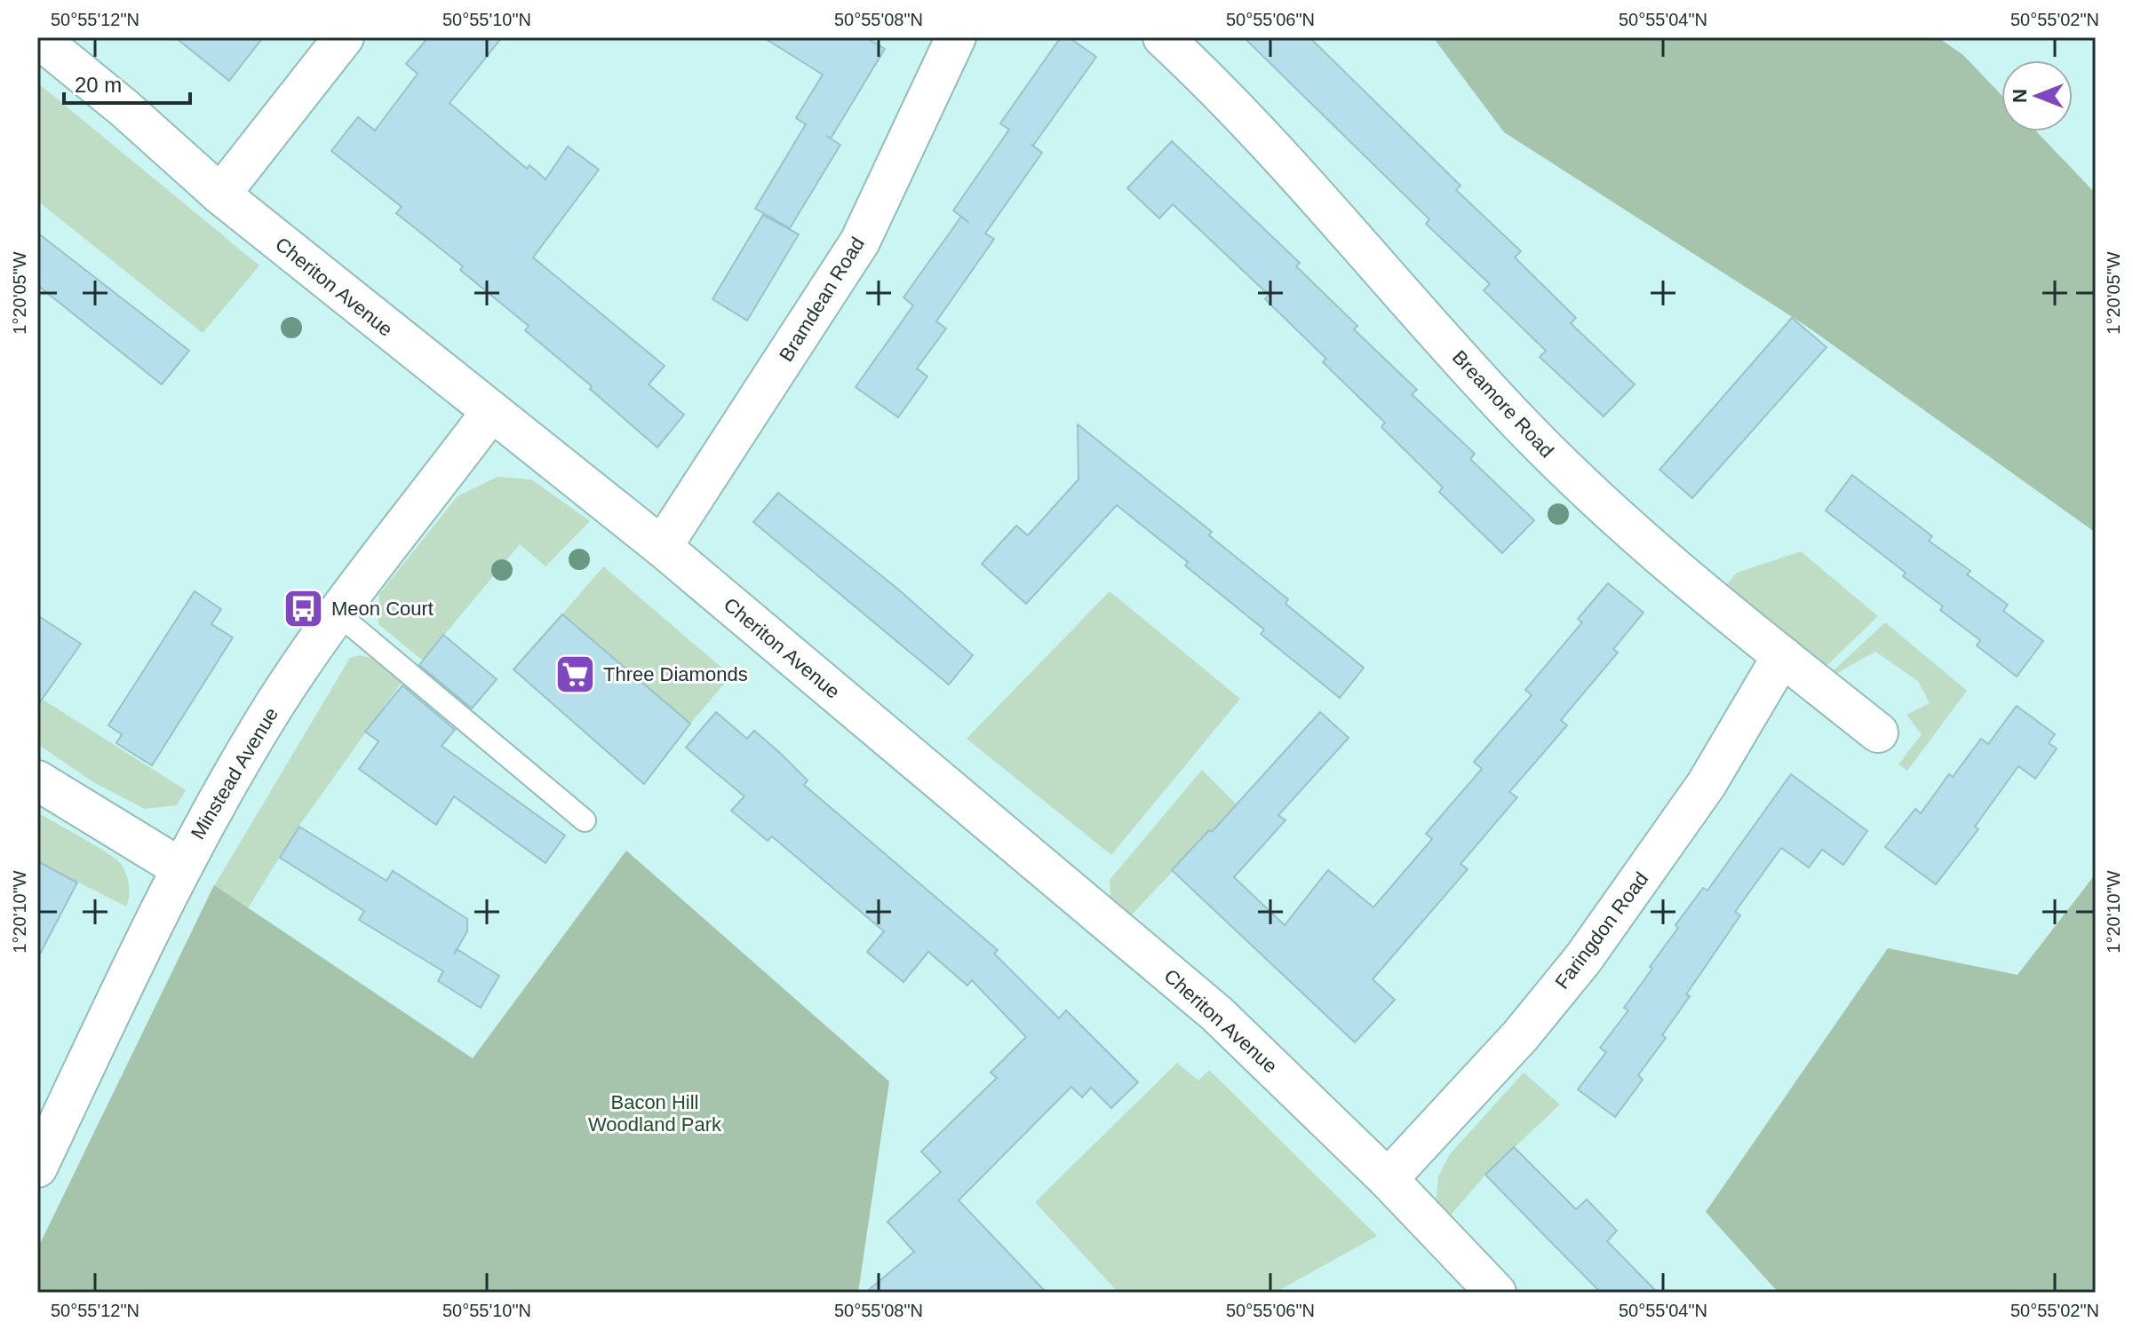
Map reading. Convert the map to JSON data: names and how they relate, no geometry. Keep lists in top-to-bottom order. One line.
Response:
{"streets":{"street":["Cheriton Avenue","Bramdean Road","Breamore Road","Minstead Avenue","Faringdon Road"]},"crossings":[["Cheriton Avenue","Bramdean Road"],["Cheriton Avenue","Minstead Avenue"],["Cheriton Avenue","Faringdon Road"],["Breamore Road","Faringdon Road"]],"parks":["Bacon Hill Woodland Park"],"places":{"bus stop":["Meon Court"],"supermarket":["Three Diamonds"]},"scale_bar":"20 m","north":"left","coordinates":["50°55'12\"N","50°55'10\"N","50°55'08\"N","50°55'06\"N","50°55'04\"N","50°55'02\"N","1°20'05\"W","1°20'10\"W"]}
